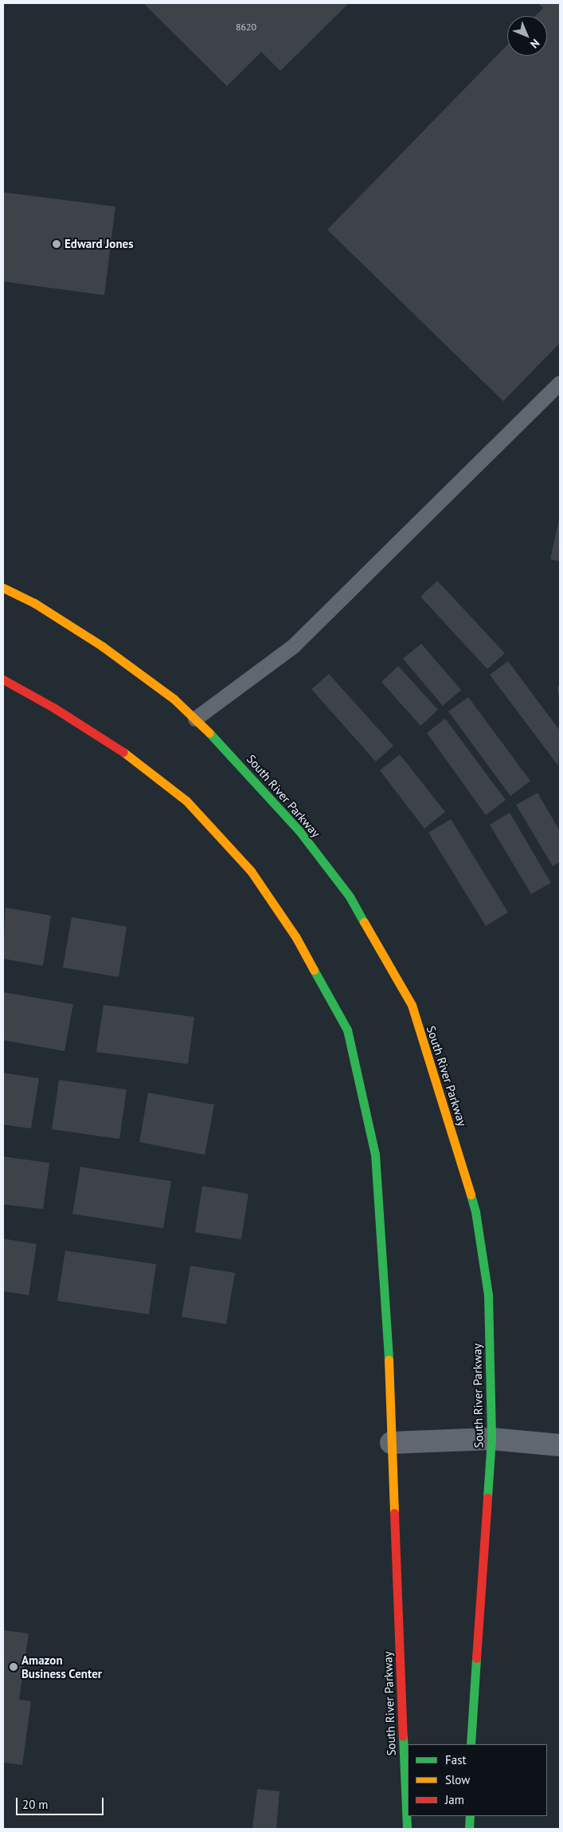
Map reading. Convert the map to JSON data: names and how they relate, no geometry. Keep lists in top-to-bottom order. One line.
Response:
{"streets":{"street":["South River Parkway"]},"places":["Edward Jones","Amazon Business Center"],"house_numbers":["8620"],"legend":["Fast","Slow","Jam"],"scale_bar":"20 m","north":"bottom right"}
